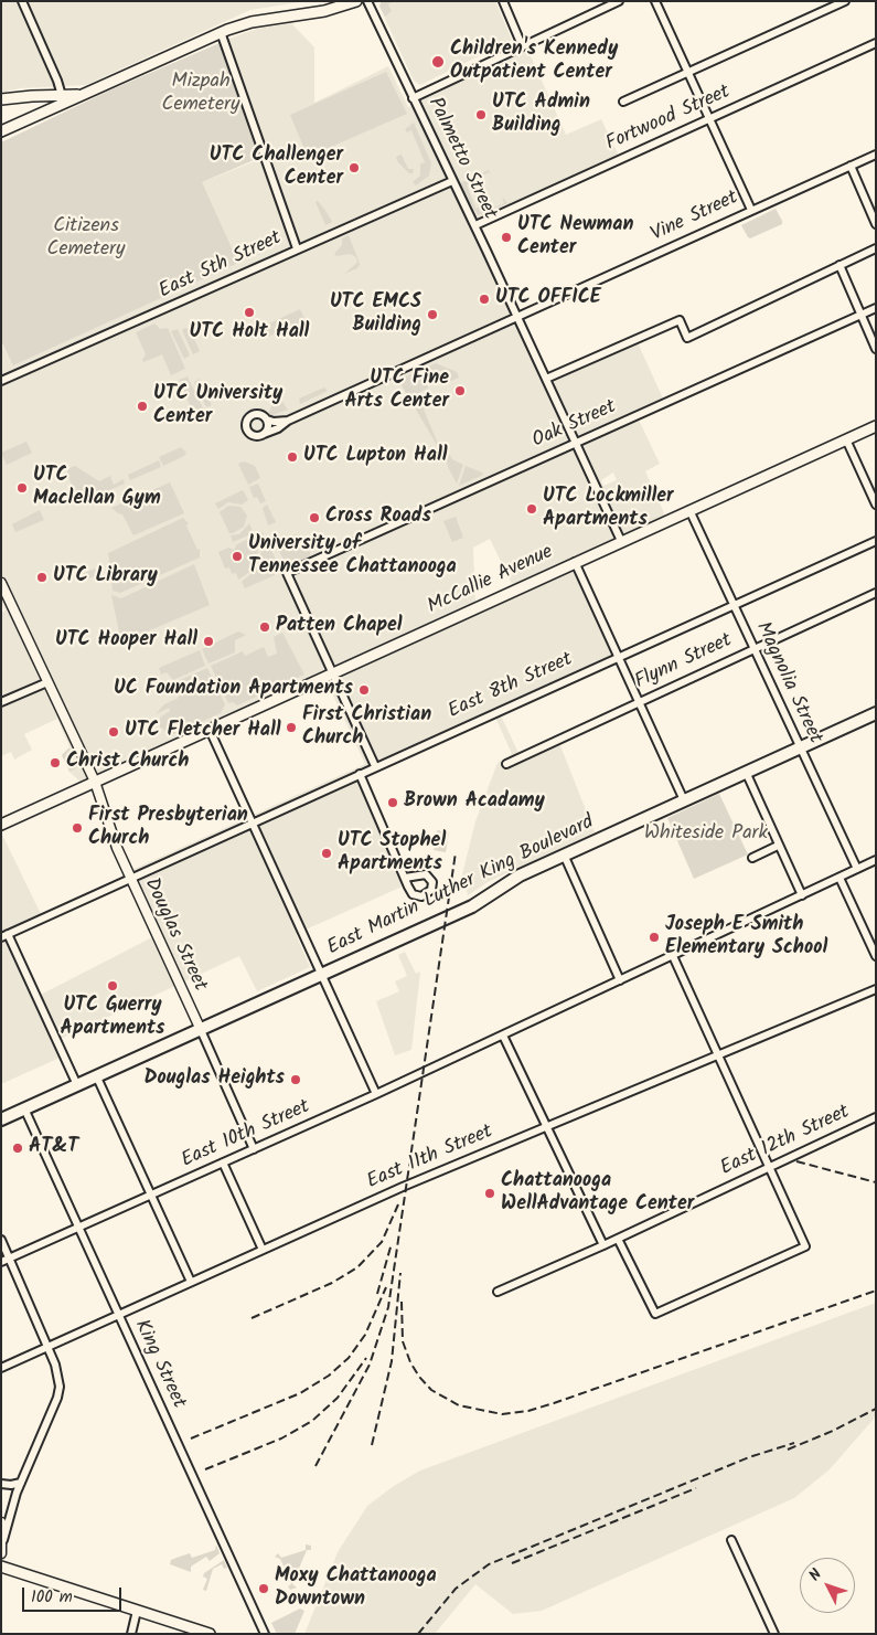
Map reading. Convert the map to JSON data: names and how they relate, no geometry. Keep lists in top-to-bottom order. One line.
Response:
{"streets":{"main road":["McCallie Avenue","East Martin Luther King Boulevard"],"street":["Fortwood Street","Palmetto Street","Vine Street","East 5th Street","Oak Street","Flynn Street","Magnolia Street","East 8th Street","Douglas Street","East 10th Street","East 12th Street","East 11th Street","King Street"]},"crossings":[["Fortwood Street","Palmetto Street"],["Palmetto Street","Vine Street"],["Palmetto Street","East 5th Street"],["Palmetto Street","Oak Street"],["Palmetto Street","McCallie Avenue"],["Oak Street","McCallie Avenue"],["McCallie Avenue","Magnolia Street"],["McCallie Avenue","Douglas Street"],["Flynn Street","Magnolia Street"],["Magnolia Street","East 8th Street"],["Magnolia Street","East Martin Luther King Boulevard"],["East 8th Street","Douglas Street"],["East Martin Luther King Boulevard","Douglas Street"],["East Martin Luther King Boulevard","King Street"],["Douglas Street","East 10th Street"],["East 10th Street","King Street"],["East 11th Street","King Street"]],"parks":["Mizpah Cemetery","Citizens Cemetery","Whiteside Park"],"places":["Children's Kennedy Outpatient Center","UTC Admin Building","UTC Challenger Center","UTC Newman Center","UTC OFFICE","UTC Holt Hall","UTC EMCS Building","UTC Fine Arts Center","UTC University Center","UTC Lupton Hall","UTC Maclellan Gym","UTC Lockmiller Apartments","Cross Roads","University of Tennessee Chattanooga","UTC Library","Patten Chapel","UTC Hooper Hall","UC Foundation Apartments","First Christian Church","UTC Fletcher Hall","Christ Church","Brown Acadamy","First Presbyterian Church","UTC Stophel Apartments","Joseph E Smith Elementary School","UTC Guerry Apartments","Douglas Heights","AT&T","Chattanooga WellAdvantage Center","Moxy Chattanooga Downtown"],"scale_bar":"100 m","north":"top left"}
